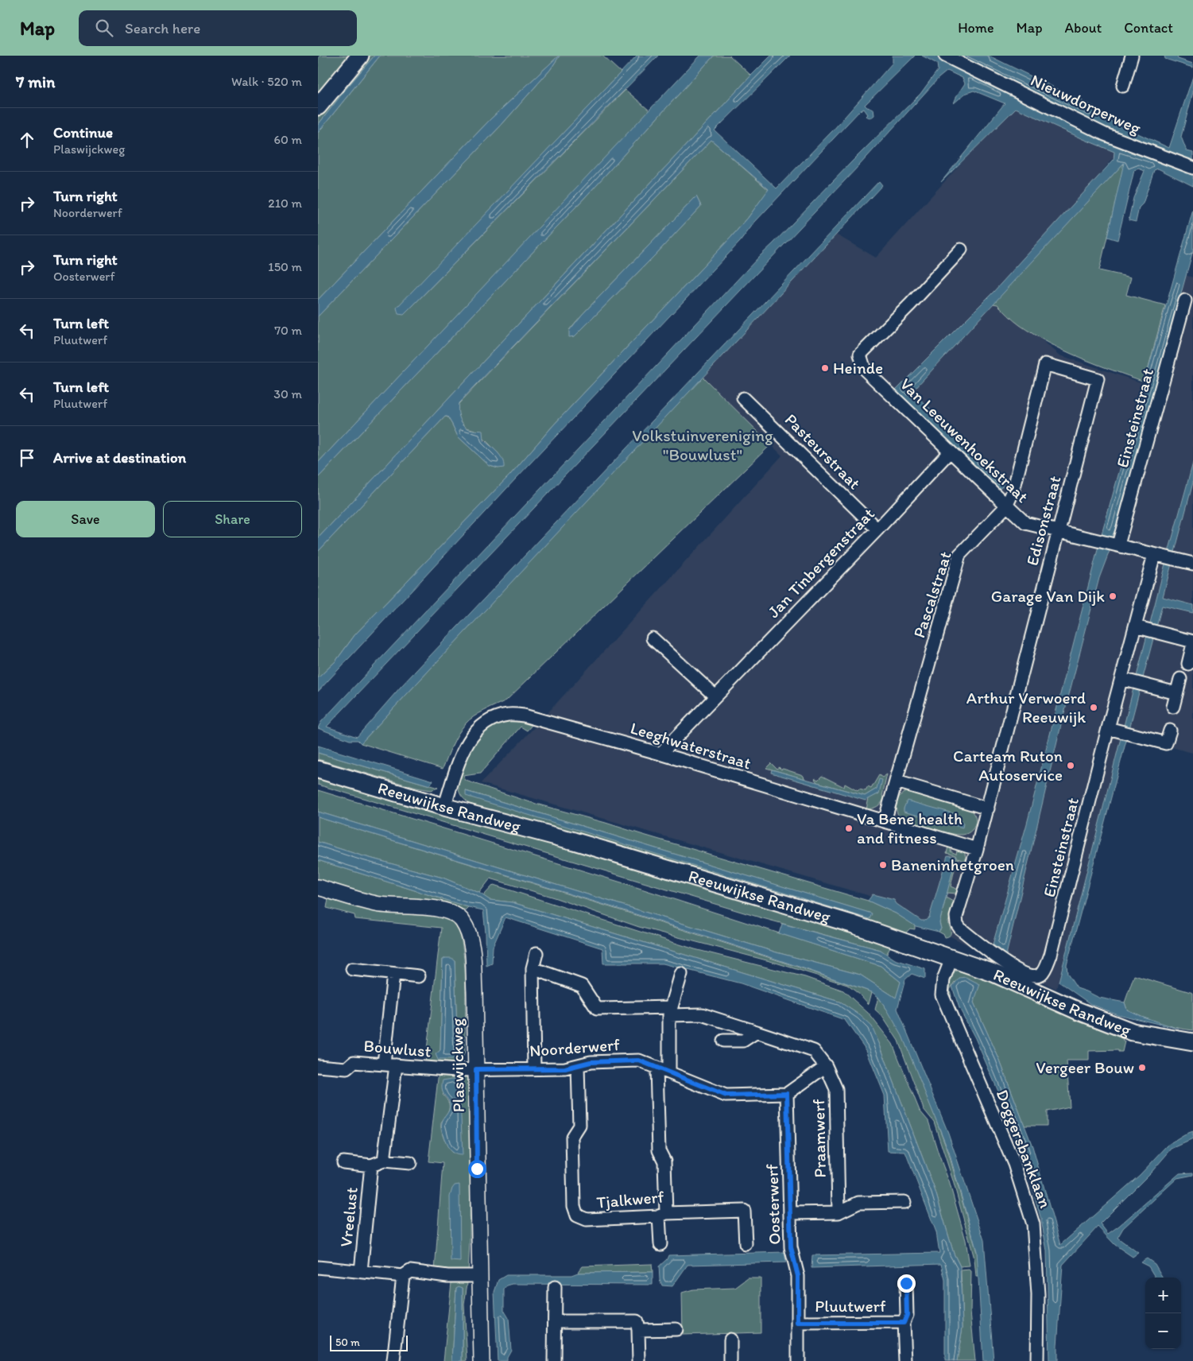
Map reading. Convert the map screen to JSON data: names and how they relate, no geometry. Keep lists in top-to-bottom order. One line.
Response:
{"streets":{"main road":["Reeuwijkse Randweg"],"street":["Nieuwdorperweg","Einsteinstraat","Van Leeuwenhoekstraat","Pasteurstraat","Edisonstraat","Jan Tinbergenstraat","Pascalstraat","Leeghwaterstraat","Noorderwerf","Bouwlust","Plaswijckweg","Praamwerf","Doggersbanklaan","Tjalkwerf","Oosterwerf","Vreelust","Pluutwerf"]},"crossings":[["Einsteinstraat","Van Leeuwenhoekstraat"],["Einsteinstraat","Edisonstraat"],["Van Leeuwenhoekstraat","Edisonstraat"],["Van Leeuwenhoekstraat","Jan Tinbergenstraat"],["Van Leeuwenhoekstraat","Pascalstraat"],["Pasteurstraat","Jan Tinbergenstraat"],["Edisonstraat","Pascalstraat"],["Edisonstraat","Leeghwaterstraat"],["Jan Tinbergenstraat","Leeghwaterstraat"],["Pascalstraat","Leeghwaterstraat"],["Leeghwaterstraat","Reeuwijkse Randweg"],["Reeuwijkse Randweg","Doggersbanklaan"],["Noorderwerf","Bouwlust"],["Noorderwerf","Plaswijckweg"],["Noorderwerf","Tjalkwerf"],["Noorderwerf","Oosterwerf"],["Bouwlust","Plaswijckweg"],["Plaswijckweg","Vreelust"],["Oosterwerf","Pluutwerf"]],"parks":["Volkstuinvereniging \"Bouwlust\""],"places":["Heinde","Garage Van Dijk","Arthur Verwoerd Reeuwijk","Carteam Ruton Autoservice","Va Bene health and fitness","Baneninhetgroen","Vergeer Bouw"],"scale_bar":"50 m","page":{"header":"Map","search":"Search here","nav":["Home","Map","About","Contact"],"heading":["7 min","Walk · 520 m"],"list":[["Continue","Plaswijckweg","60 m"],["Turn right","Noorderwerf","210 m"],["Turn right","Oosterwerf","150 m"],["Turn left","Pluutwerf","70 m"],["Turn left","Pluutwerf","30 m"],"Arrive at destination"],"buttons":["Save","Share"],"map_buttons":["+","−"],"scale":"50 m"}}
